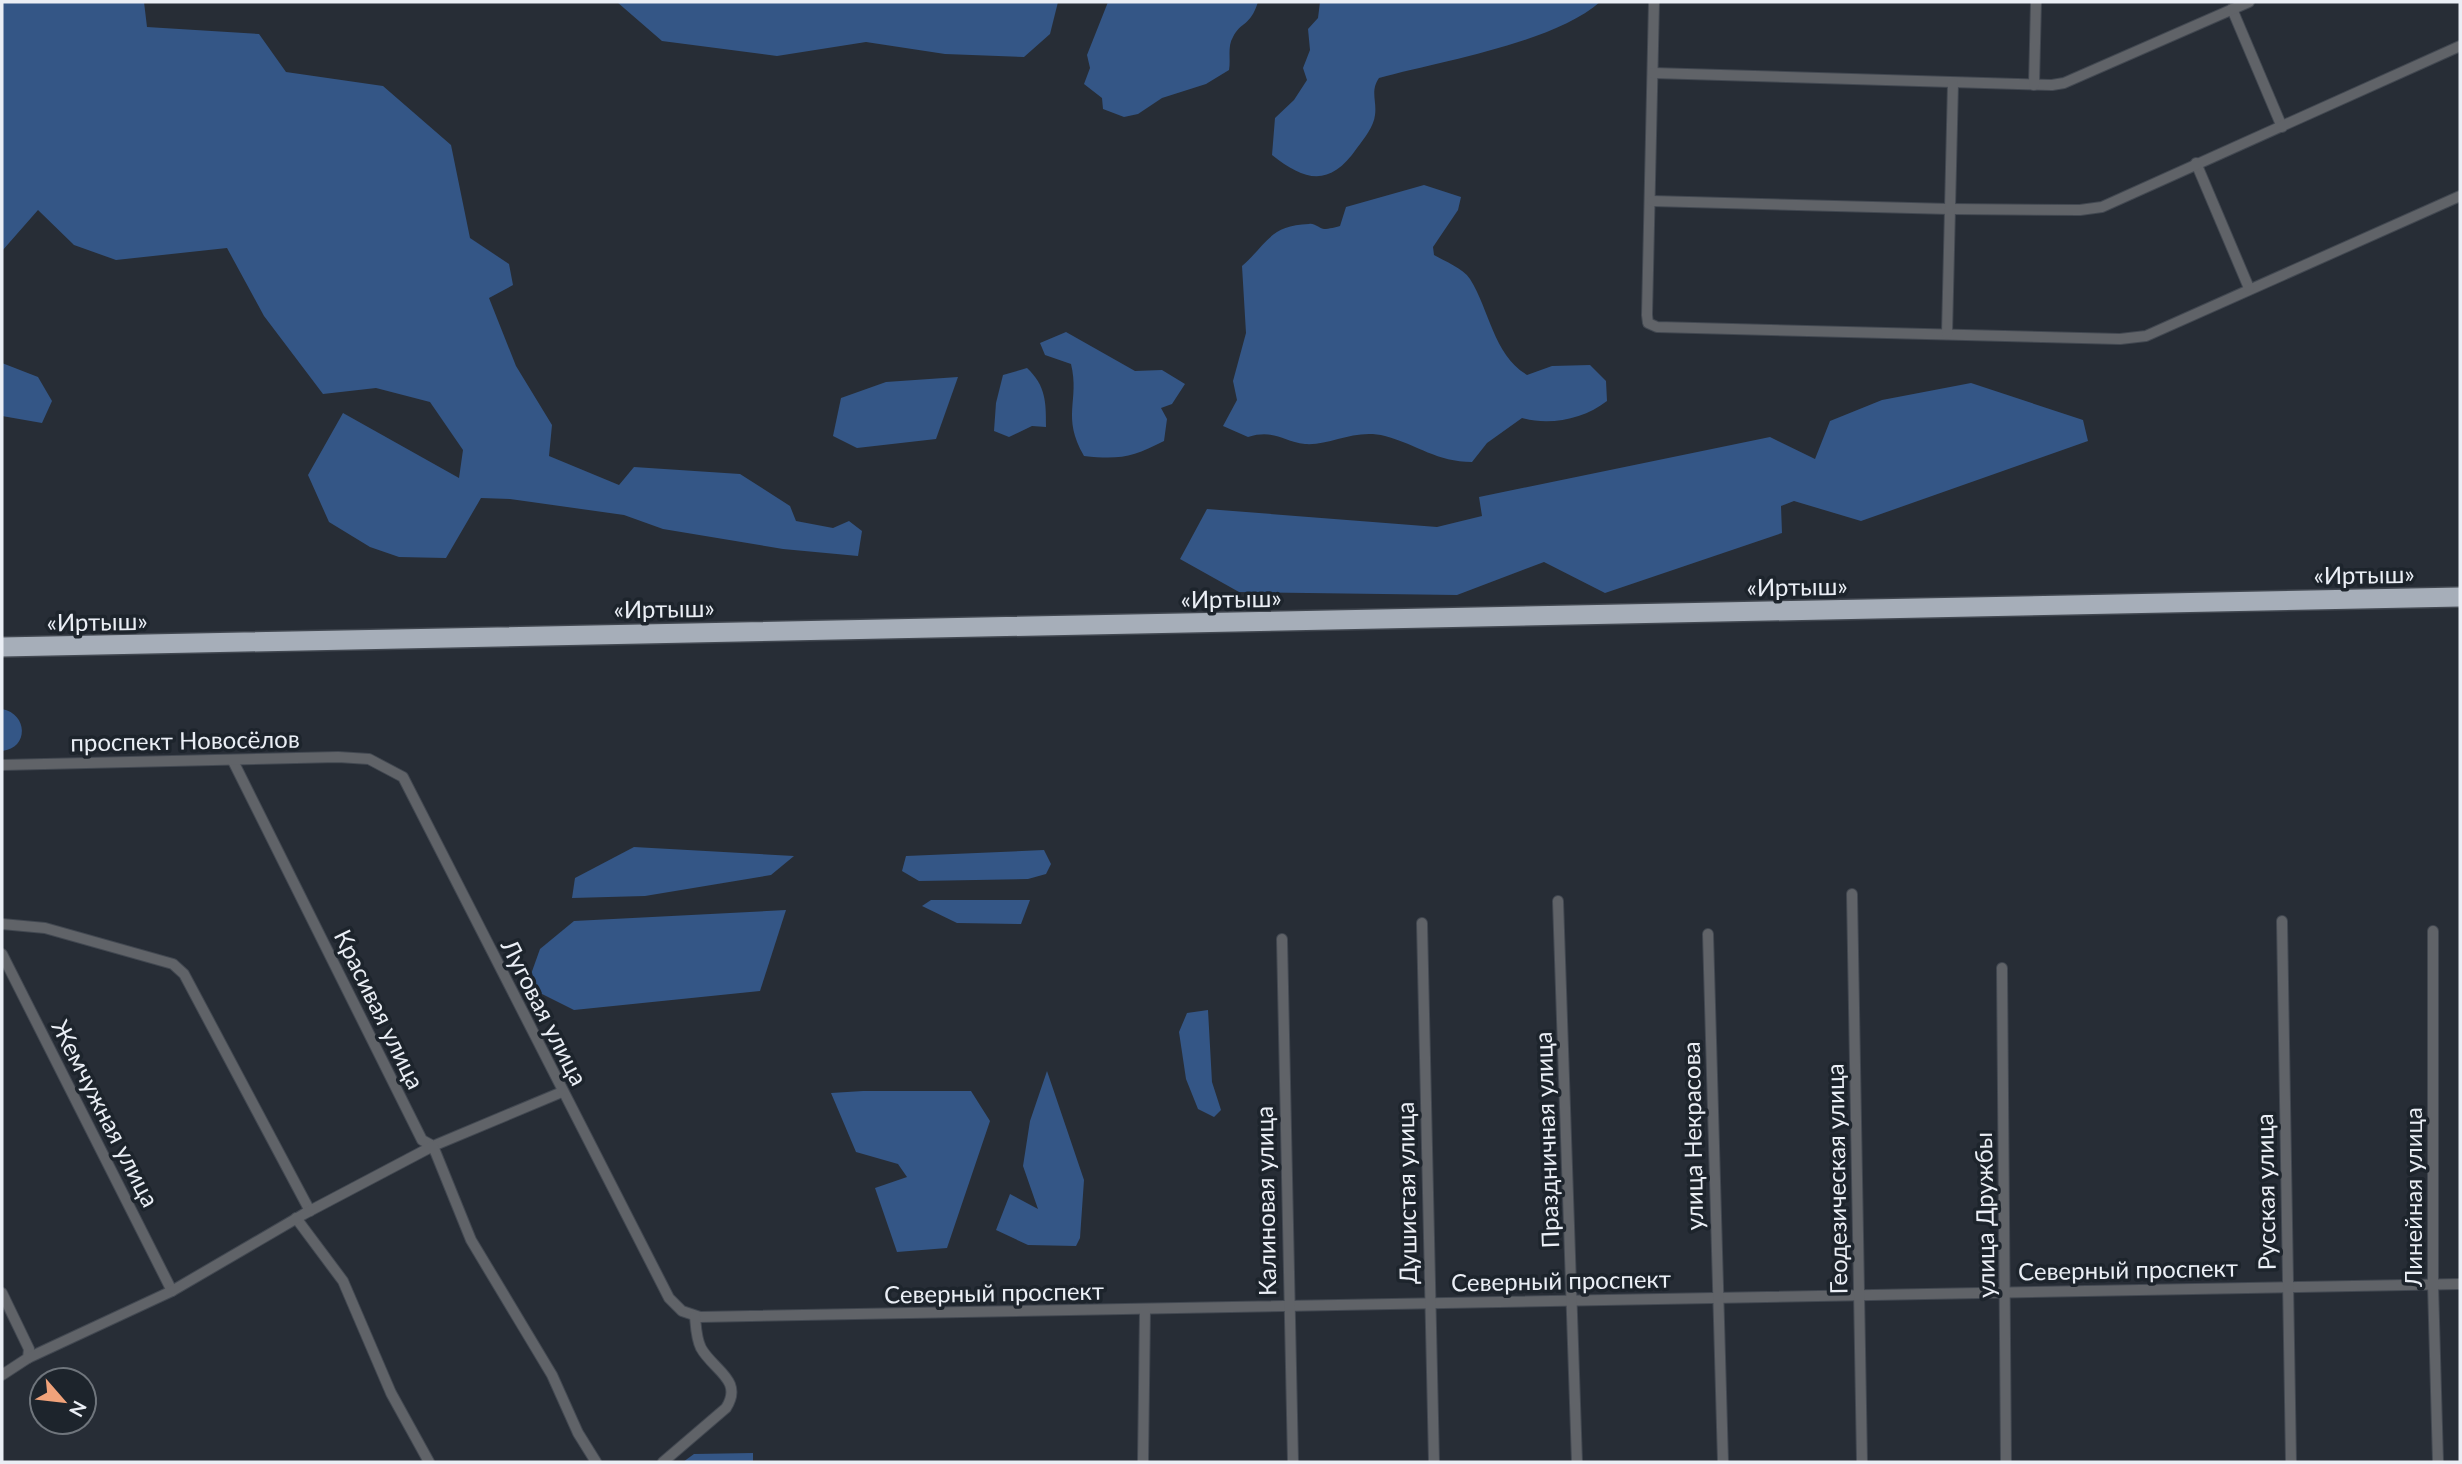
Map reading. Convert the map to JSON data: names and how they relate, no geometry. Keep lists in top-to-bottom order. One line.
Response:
{"streets":{"highway":["«Иртыш»"],"street":["проспект Новосёлов","Красивая улица","Луговая улица","Жемчужная улица","улица Некрасова","Праздничная улица","Геодезическая улица","Русская улица","Душистая улица","Линейная улица","Калиновая улица","улица Дружбы","Северный проспект"]},"crossings":[["проспект Новосёлов","Красивая улица"],["проспект Новосёлов","Луговая улица"],["Луговая улица","Северный проспект"],["улица Некрасова","Северный проспект"],["Праздничная улица","Северный проспект"],["Геодезическая улица","Северный проспект"],["Русская улица","Северный проспект"],["Душистая улица","Северный проспект"],["Линейная улица","Северный проспект"],["Калиновая улица","Северный проспект"],["улица Дружбы","Северный проспект"]],"north":"bottom right"}
